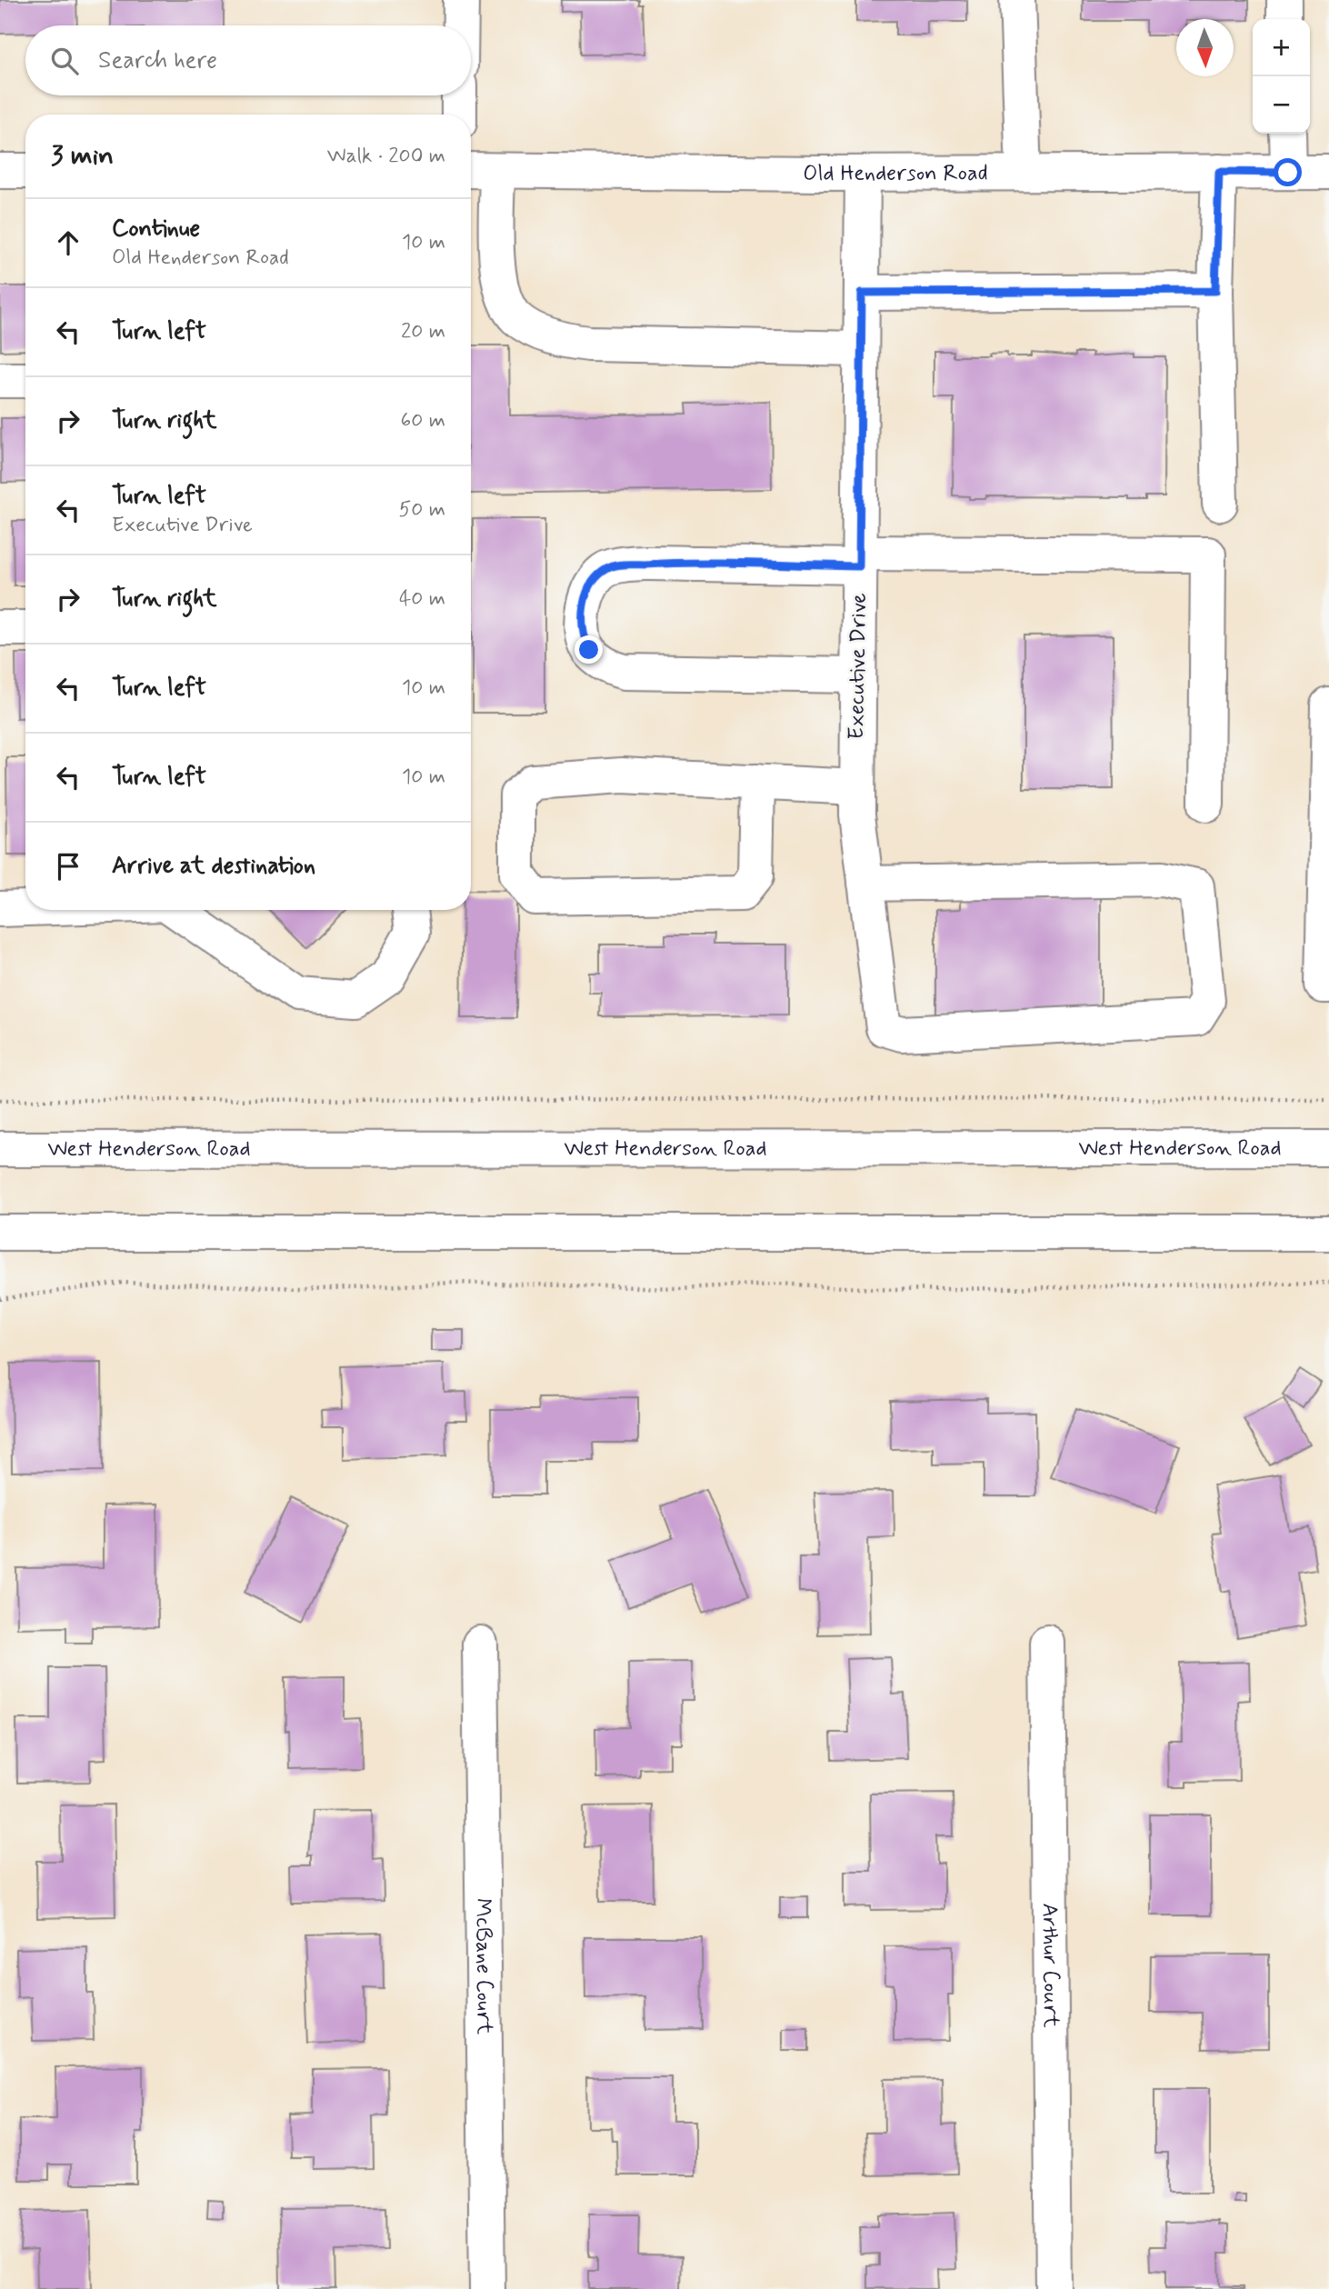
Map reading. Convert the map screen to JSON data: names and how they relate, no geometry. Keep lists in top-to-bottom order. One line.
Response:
{"streets":{"street":["Old Henderson Road","Executive Drive","West Henderson Road","McBane Court","Arthur Court"]},"crossings":[["Old Henderson Road","Executive Drive"]],"north":"bottom","page":{"map_buttons":["+","−"],"search":"Search here","heading":["3 min","Walk · 200 m"],"list":[["Continue","Old Henderson Road","10 m"],["Turn left","20 m"],["Turn right","60 m"],["Turn left","Executive Drive","50 m"],["Turn right","40 m"],["Turn left","10 m"],["Turn left","10 m"],"Arrive at destination"]}}
